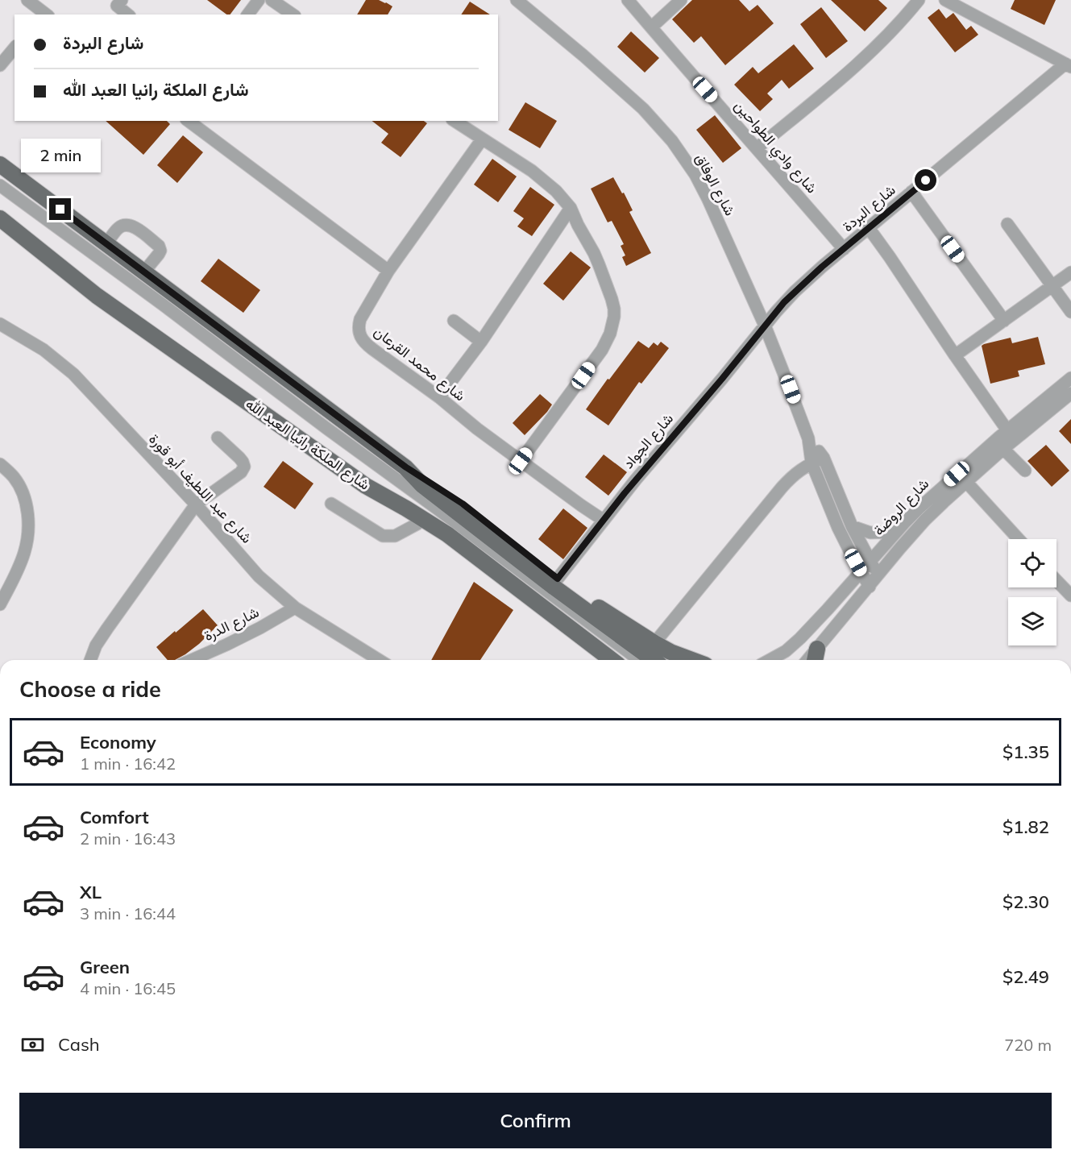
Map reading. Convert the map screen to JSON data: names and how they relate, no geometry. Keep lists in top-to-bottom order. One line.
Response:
{"streets":{"main road":["شارع الملكة رانيا العبد الله"],"street":["شارع وادي الطواحين","شارع الوفاق","شارع البردة","شارع محمد القرعان","شارع الجواد","شارع عبد اللطيف أبو قورة","شارع الروضة","شارع الدرة"]},"crossings":[["شارع وادي الطواحين","شارع البردة"],["شارع الوفاق","شارع البردة"],["شارع الوفاق","شارع الجواد"],["شارع الوفاق","شارع الروضة"],["شارع البردة","شارع الجواد"],["شارع محمد القرعان","شارع الجواد"],["شارع عبد اللطيف أبو قورة","شارع الدرة"]],"page":{"banner":["شارع البردة","شارع الملكة رانيا العبد الله"],"bubble":"2 min","heading":"Choose a ride","list":[{"name":"Economy","note":"1 min · 16:42","value":"$1.35"},{"name":"Comfort","note":"2 min · 16:43","value":"$1.82"},{"name":"XL","note":"3 min · 16:44","value":"$2.30"},{"name":"Green","note":"4 min · 16:45","value":"$2.49"}],"pay":["Cash","720 m"],"buttons":"Confirm"}}
